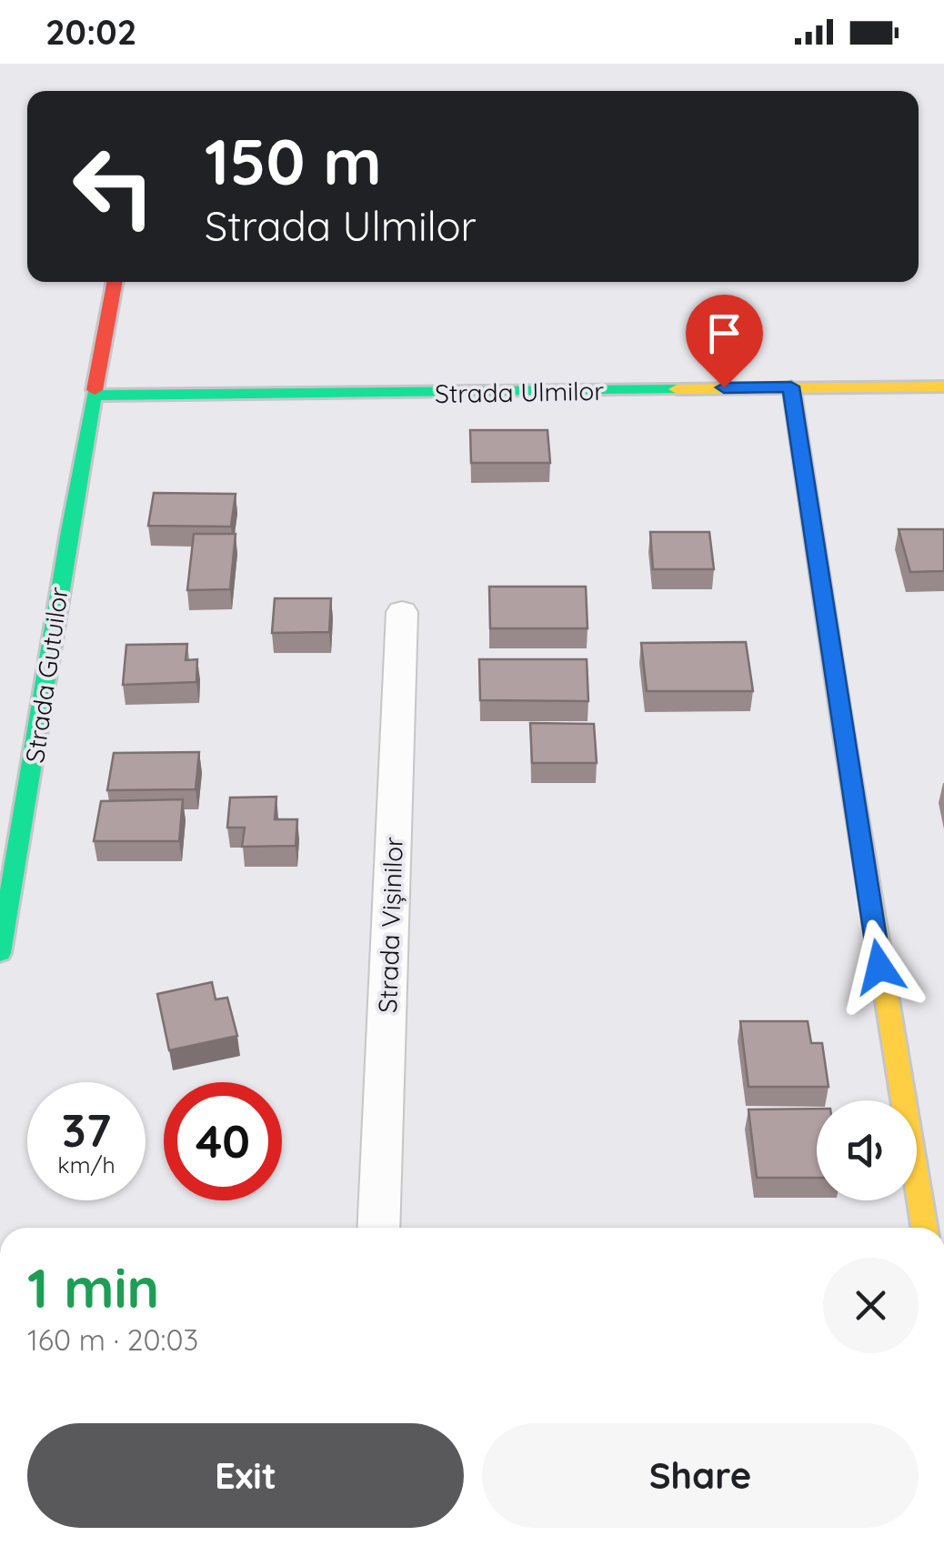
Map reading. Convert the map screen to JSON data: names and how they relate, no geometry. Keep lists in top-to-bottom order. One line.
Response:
{"streets":{"street":["Strada Ulmilor","Strada Gutuilor","Strada Vișinilor"]},"crossings":[["Strada Ulmilor","Strada Gutuilor"]],"page":{"status":"20:02","turn":["150 m","Strada Ulmilor"],"speed":"37 km/h","limit":"40","heading":["1 min","160 m · 20:03"],"buttons":["Exit","Share"]}}
